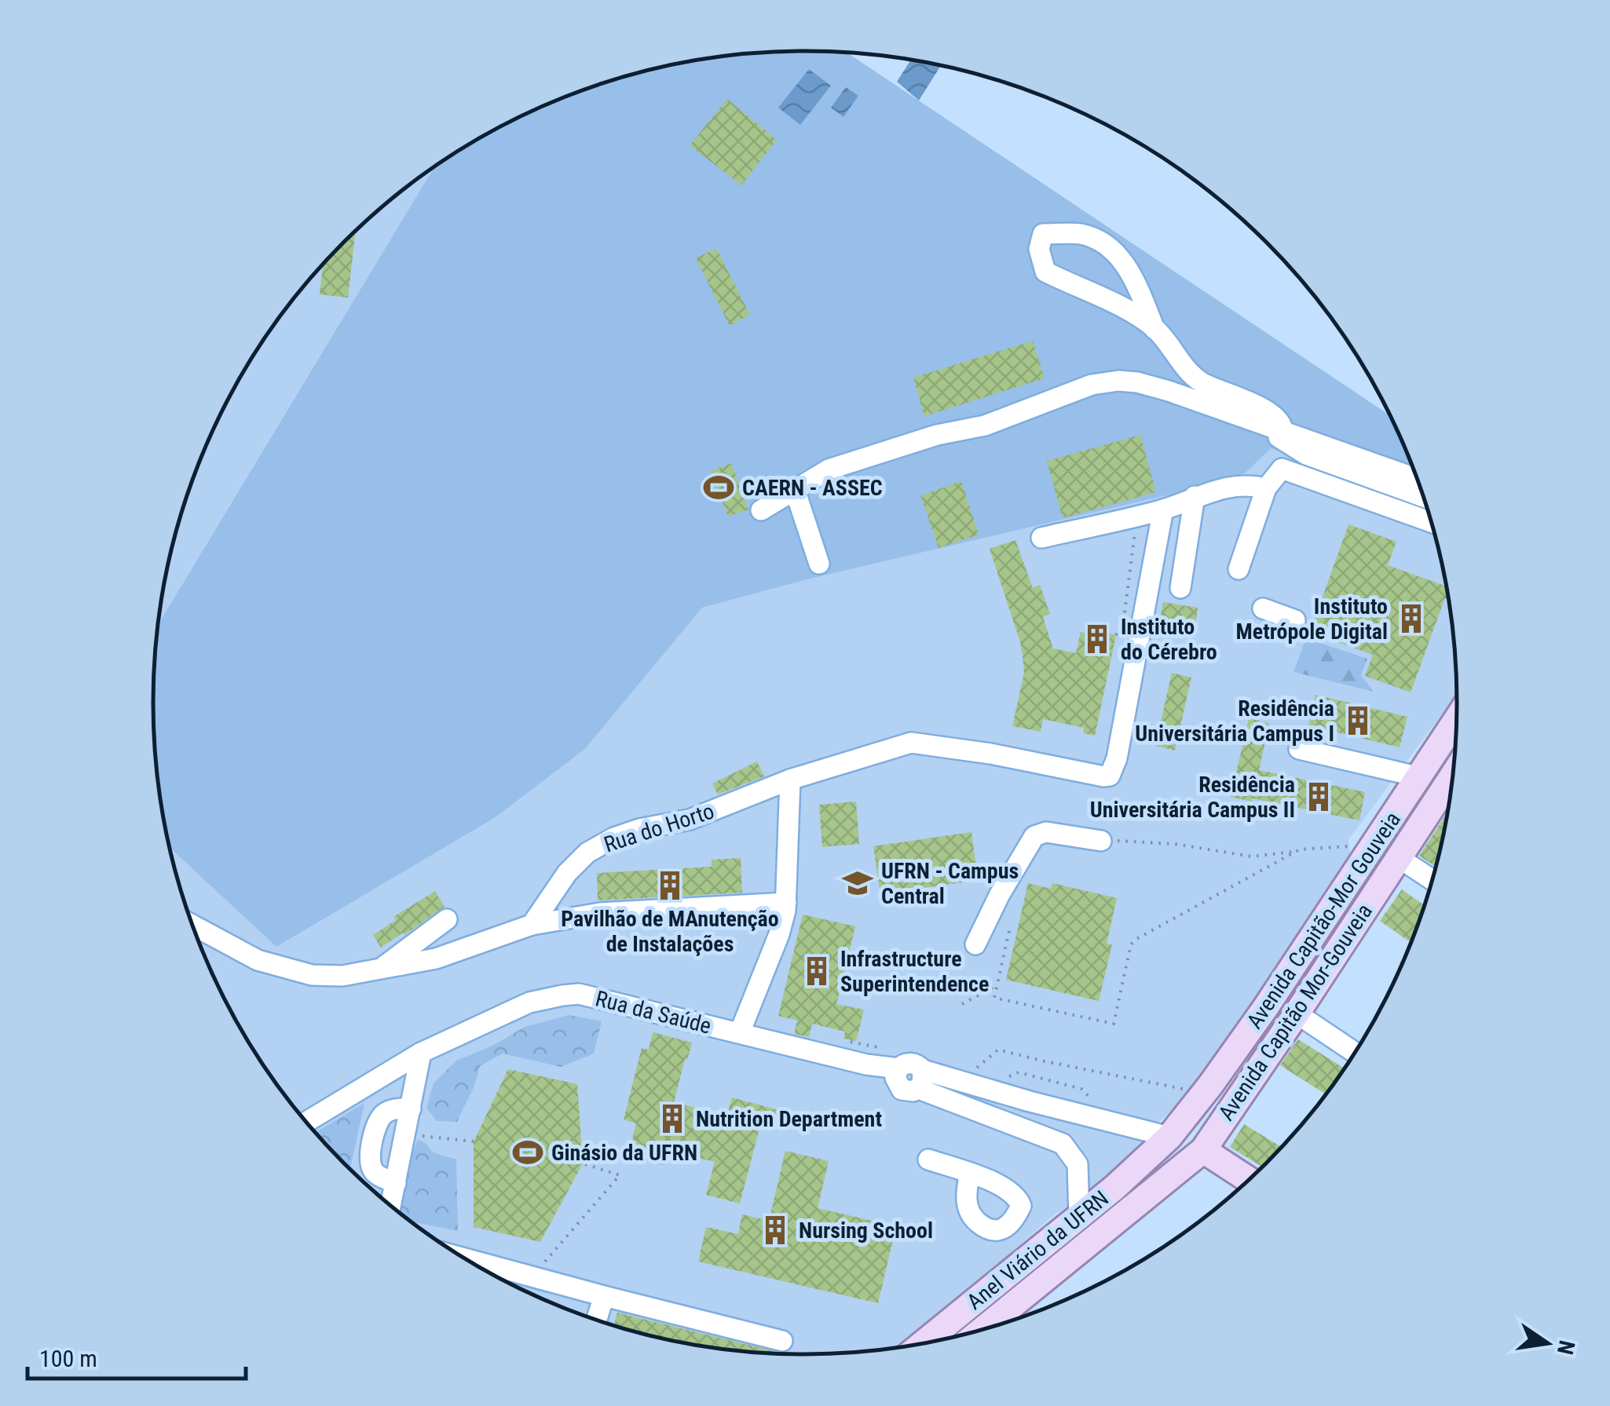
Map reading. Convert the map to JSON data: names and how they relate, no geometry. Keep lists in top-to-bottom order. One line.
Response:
{"streets":{"main road":["Avenida Capitão-Mor Gouveia","Avenida Capitão Mor-Gouveia","Anel Viário da UFRN"],"street":["Rua do Horto","Rua da Saúde"]},"crossings":[["Avenida Capitão-Mor Gouveia","Rua da Saúde"],["Avenida Capitão-Mor Gouveia","Anel Viário da UFRN"],["Rua da Saúde","Anel Viário da UFRN"],["Avenida Capitão Mor-Gouveia","Anel Viário da UFRN"]],"places":{"sports":["CAERN - ASSEC","Ginásio da UFRN"],"building":["Instituto Metrópole Digital","Instituto do Cérebro","Residência Universitária Campus I","Residência Universitária Campus II","Pavilhão de MAnutenção de Instalações","Infrastructure Superintendence","Nutrition Department","Nursing School"],"school or university":["UFRN - Campus Central"]},"scale_bar":"100 m","north":"right"}
